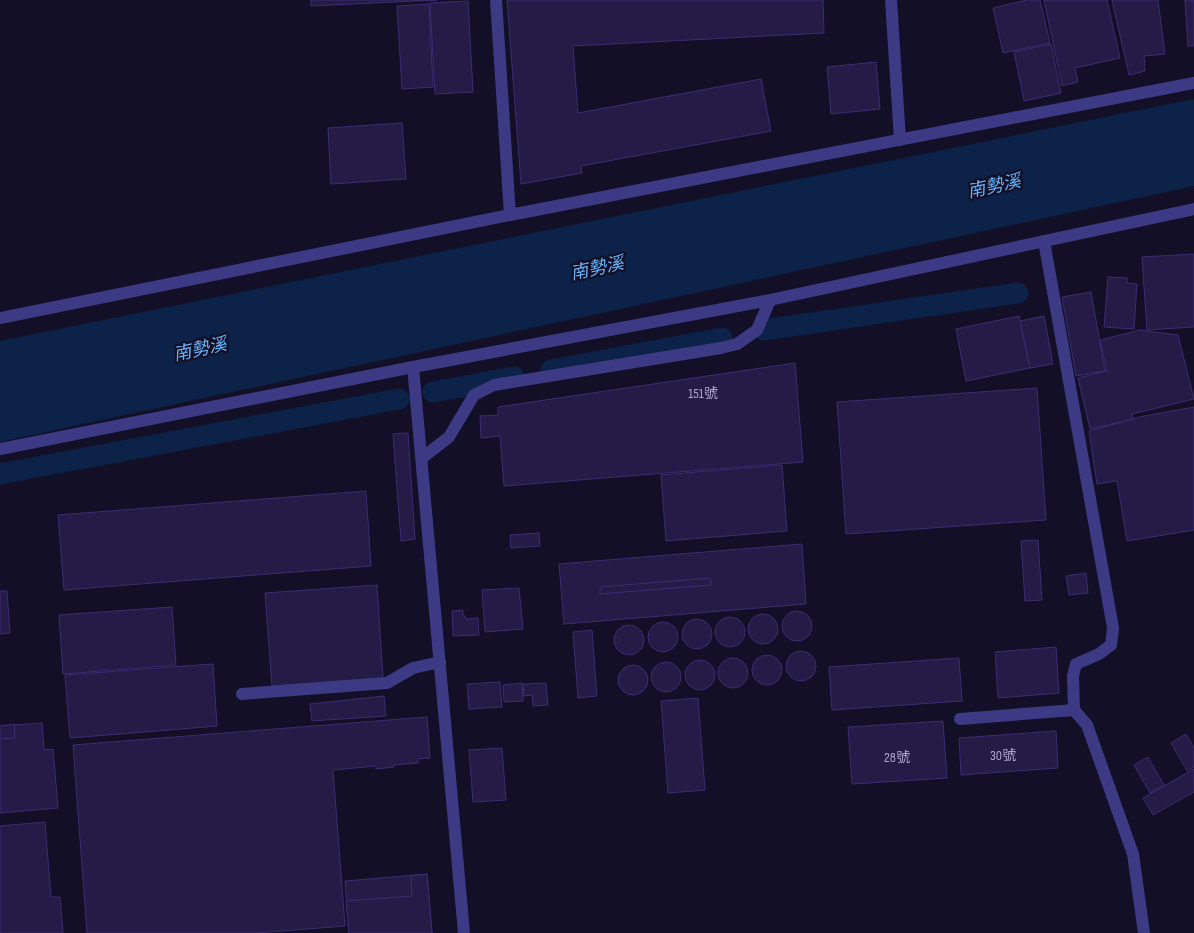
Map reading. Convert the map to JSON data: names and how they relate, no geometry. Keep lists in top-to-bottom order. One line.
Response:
{"water":["南勢溪"],"house_numbers":["151號","30號","28號"]}
